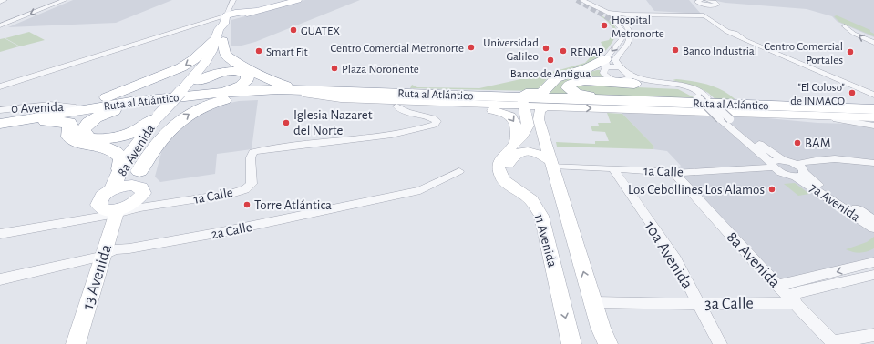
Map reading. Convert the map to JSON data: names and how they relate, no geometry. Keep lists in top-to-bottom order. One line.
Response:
{"streets":{"highway":["Ruta al Atlántico"],"main road":["8a Avenida","11 Avenida","13 Avenida"],"street":["0 Avenida","1a Calle","7a Avenida","2a Calle","10a Avenida","3a Calle"]},"crossings":[["Ruta al Atlántico","11 Avenida"],["8a Avenida","1a Calle"],["8a Avenida","13 Avenida"],["8a Avenida","3a Calle"],["1a Calle","11 Avenida"],["1a Calle","10a Avenida"],["1a Calle","13 Avenida"],["2a Calle","13 Avenida"],["11 Avenida","3a Calle"],["10a Avenida","3a Calle"]],"places":["Hospital Metronorte","GUATEX","Centro Comercial Metronorte","Universidad Galileo","Banco Industrial","Smart Fit","RENAP","Centro Comercial Portales","Banco de Antigua","Plaza Nororiente","\"El Coloso\" de INMACO","Iglesia Nazaret del Norte","BAM","Los Cebollines Los Alamos","Torre Atlántica"]}
